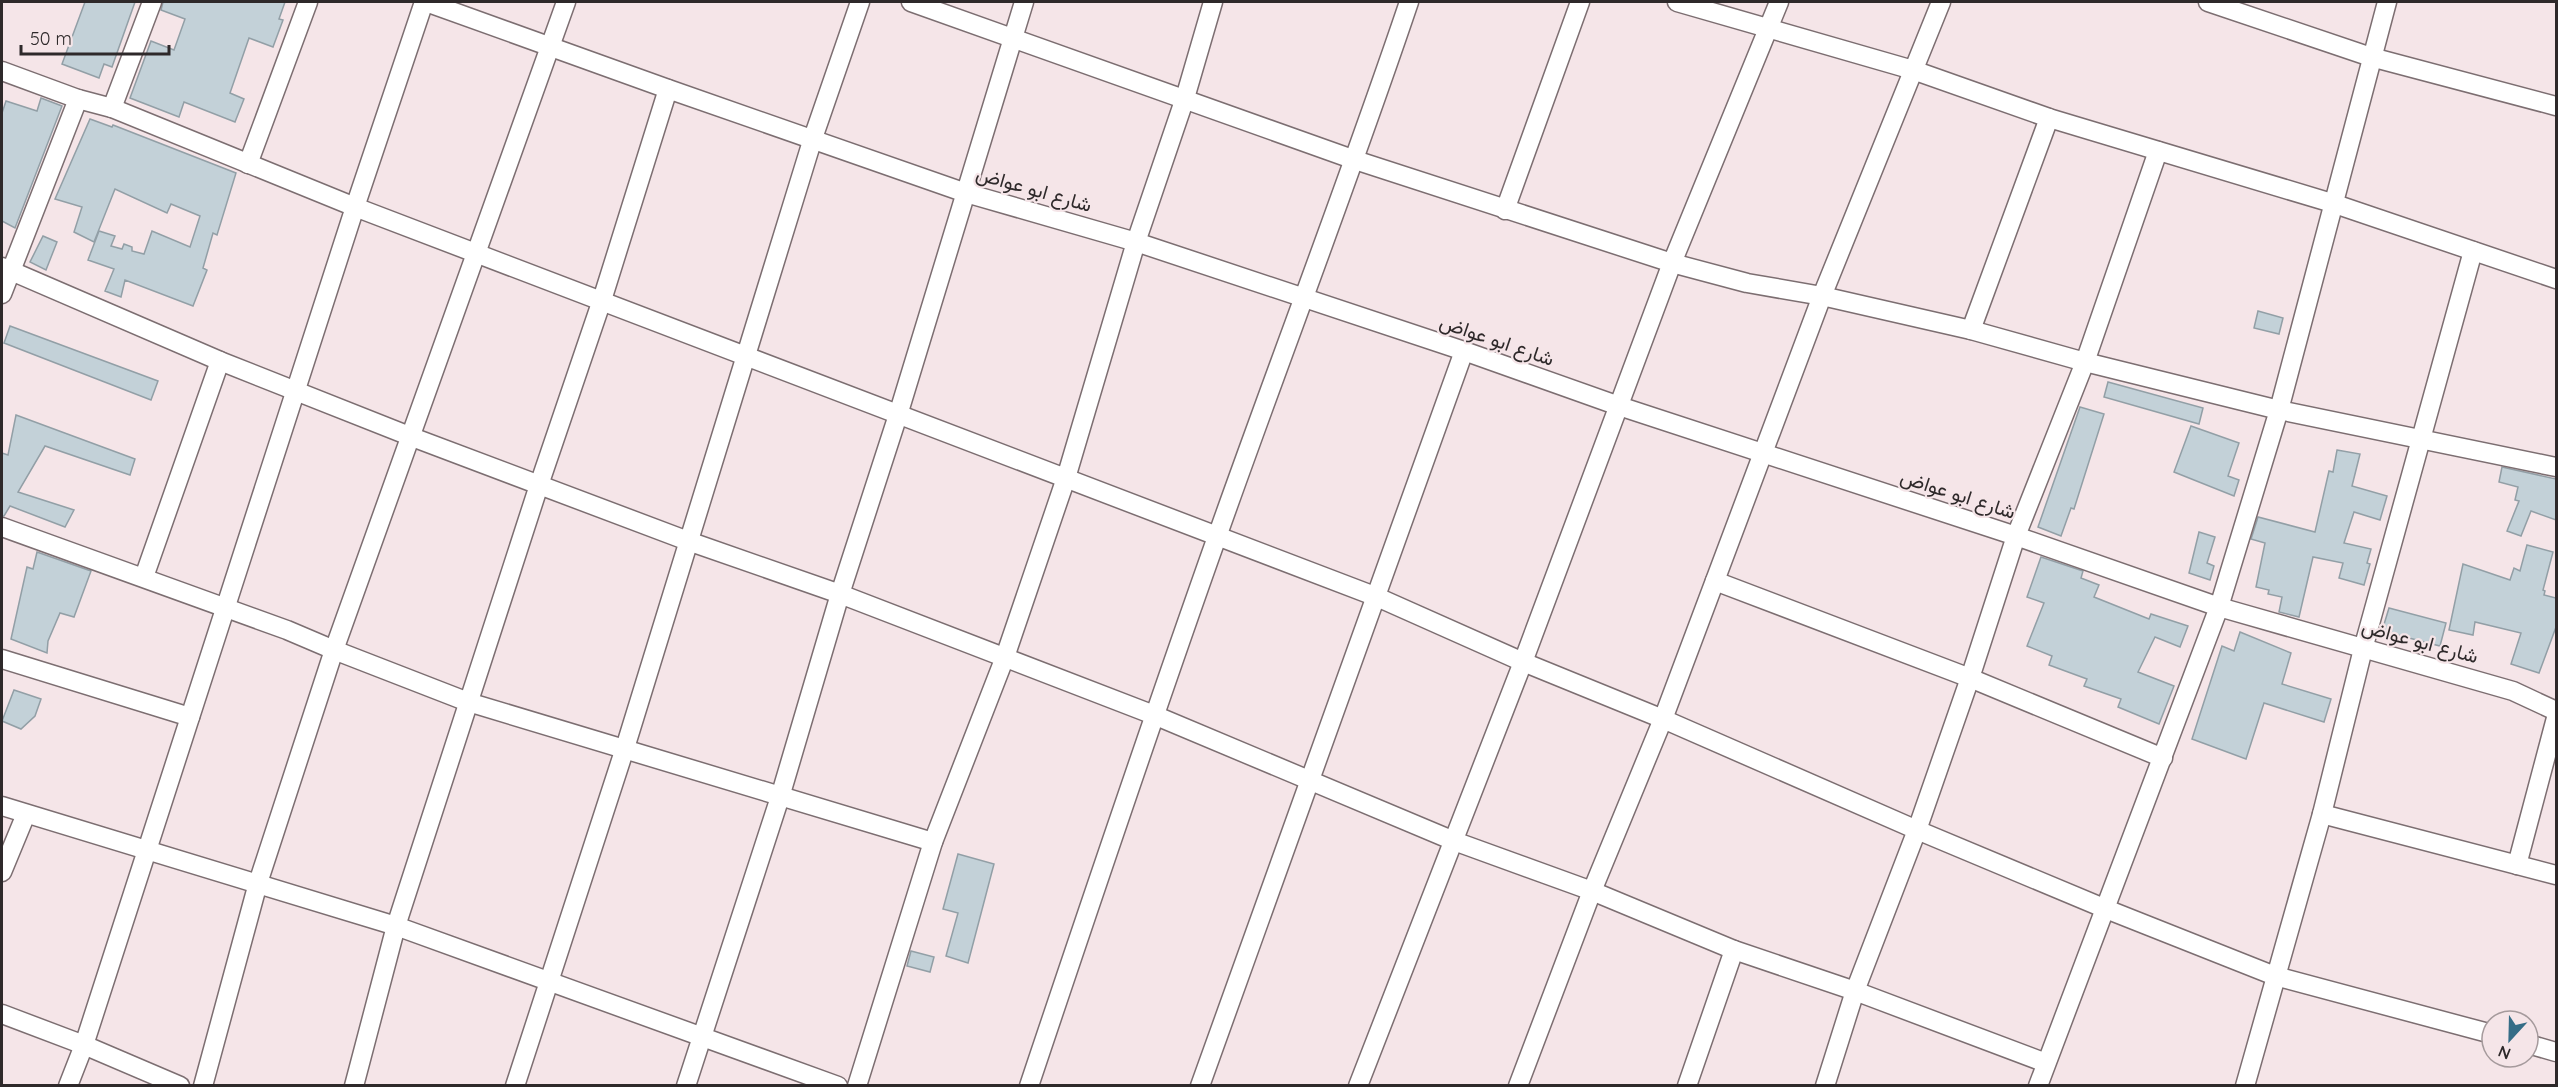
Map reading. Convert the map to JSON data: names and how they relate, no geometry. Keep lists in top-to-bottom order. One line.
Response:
{"streets":{"street":["شارع ابو عواض"]},"scale_bar":"50 m","north":"bottom"}
